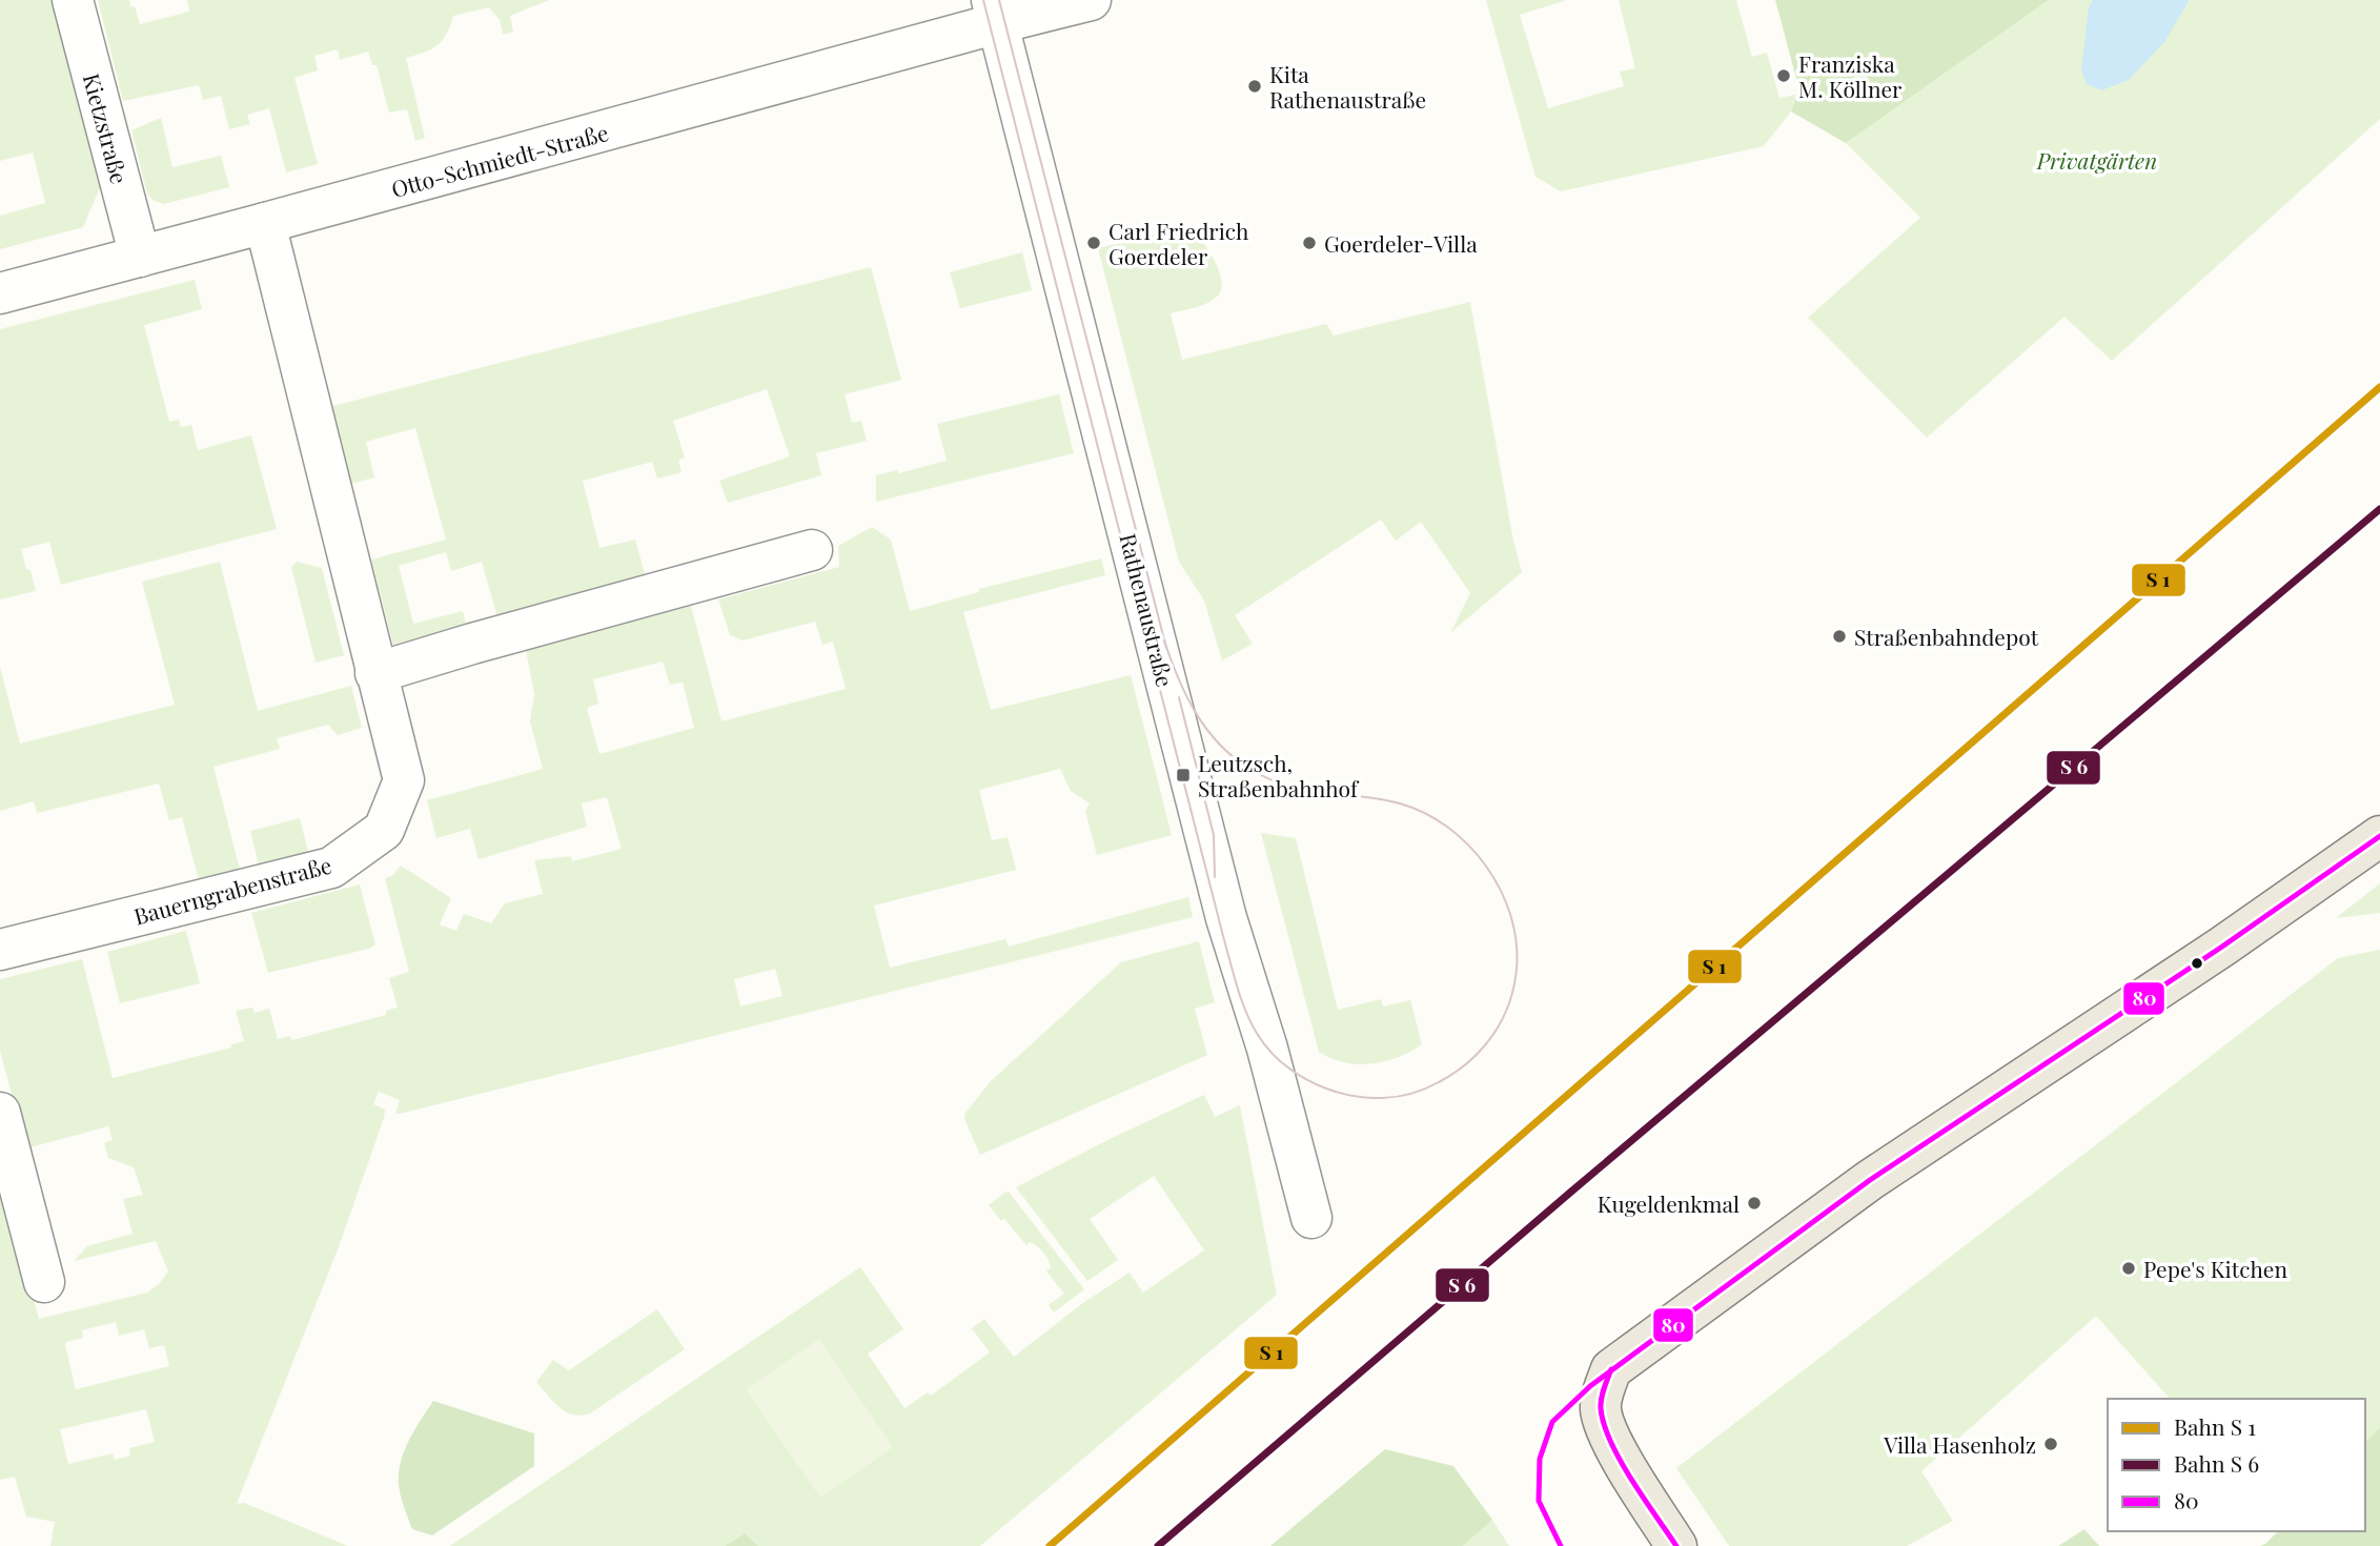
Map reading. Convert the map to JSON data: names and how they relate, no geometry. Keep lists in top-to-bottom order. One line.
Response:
{"streets":{"street":["Kietzstraße","Otto-Schmiedt-Straße","Rathenaustraße","Bauerngrabenstraße"]},"crossings":[["Kietzstraße","Otto-Schmiedt-Straße"],["Otto-Schmiedt-Straße","Rathenaustraße"],["Otto-Schmiedt-Straße","Bauerngrabenstraße"]],"parks":["Privatgärten"],"places":{"other":["Franziska M. Köllner","Kita Rathenaustraße","Carl Friedrich Goerdeler","Goerdeler-Villa","Straßenbahndepot","Kugeldenkmal","Pepe's Kitchen","Villa Hasenholz"],"transit":["Leutzsch, Straßenbahnhof"]},"lines":["transit line 80"],"legend":["Bahn S 1","Bahn S 6","80"]}
